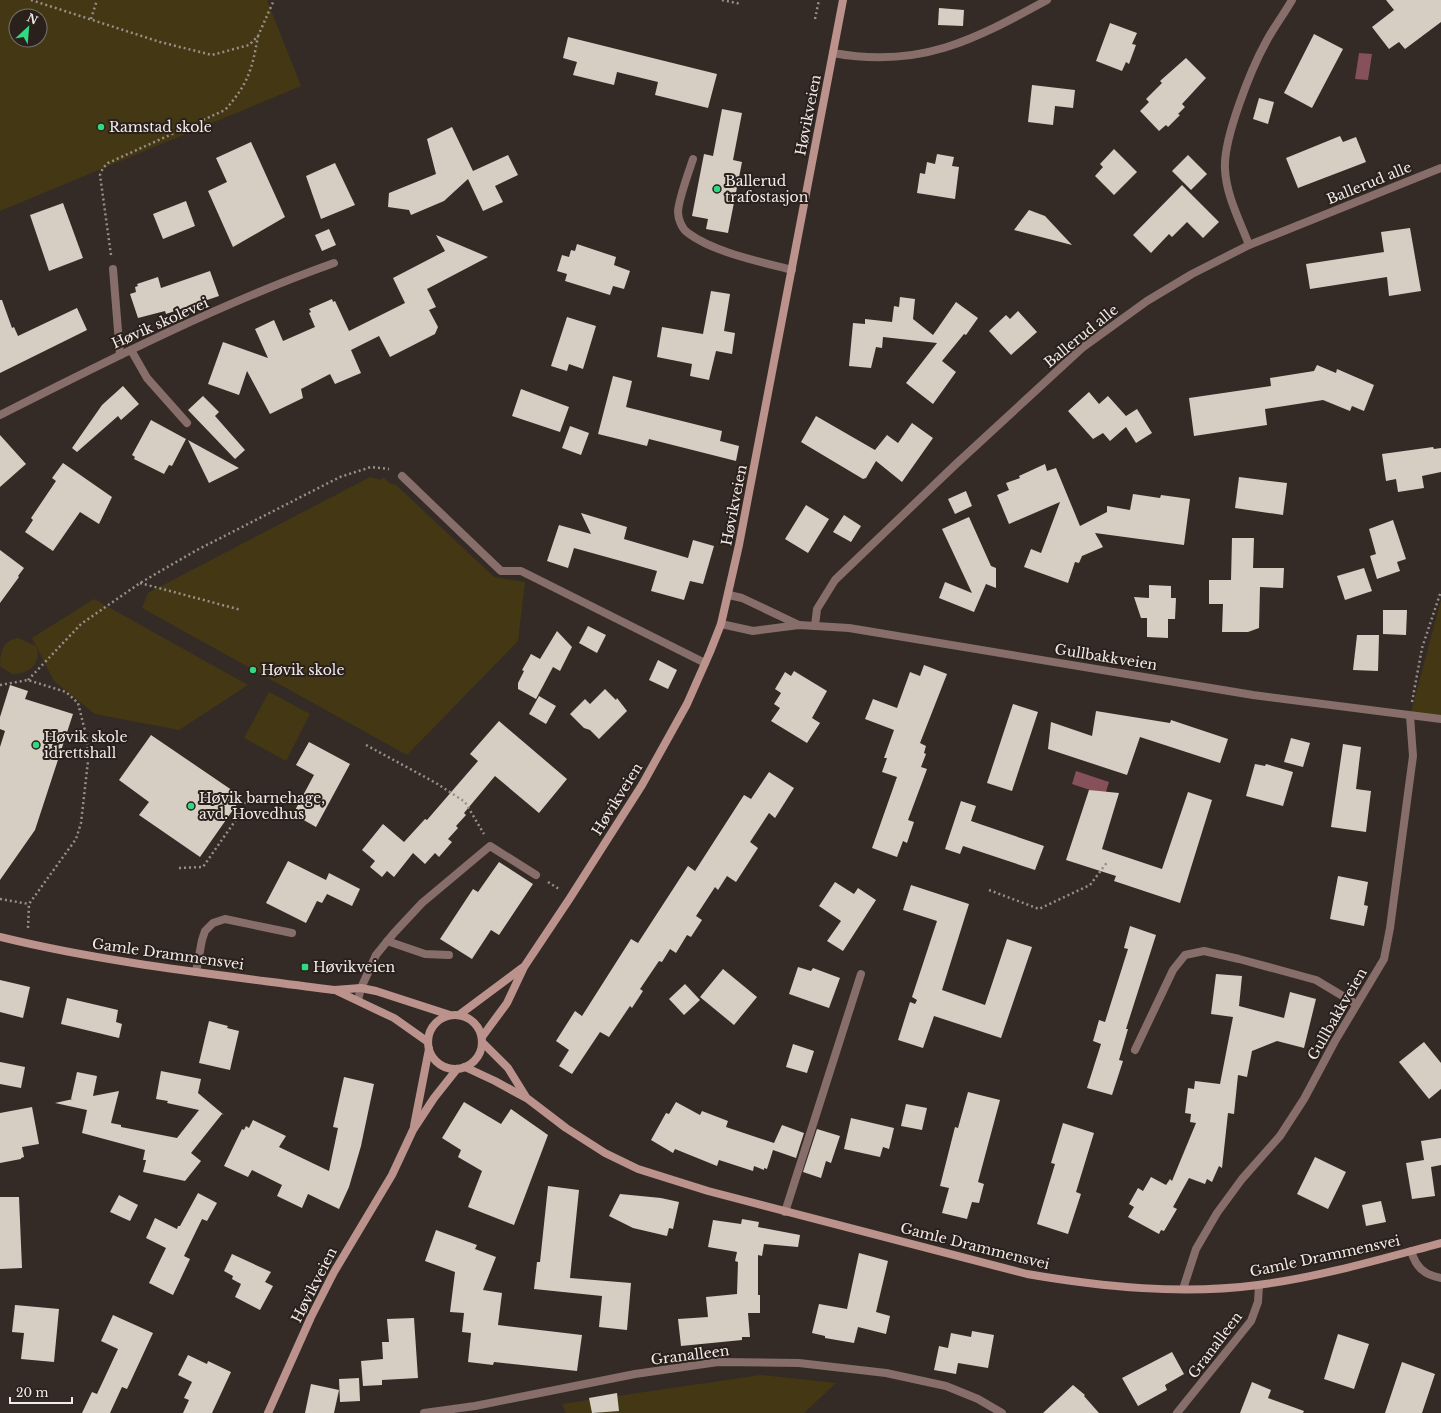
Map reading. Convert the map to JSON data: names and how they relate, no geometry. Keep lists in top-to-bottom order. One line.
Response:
{"streets":{"main road":["Høvikveien","Gamle Drammensvei"],"street":["Ballerud alle","Høvik skolevei","Gullbakkveien","Granalleen"]},"crossings":[["Høvikveien","Gullbakkveien"],["Høvikveien","Gamle Drammensvei"],["Ballerud alle","Gullbakkveien"],["Gullbakkveien","Gamle Drammensvei"],["Gamle Drammensvei","Granalleen"]],"places":{"other":["Ramstad skole","Ballerud trafostasjon","Høvik skole","Høvik skole idrettshall","Høvik barnehage, avd. Hovedhus"],"transit":["Høvikveien"]},"scale_bar":"20 m","north":"top right"}
